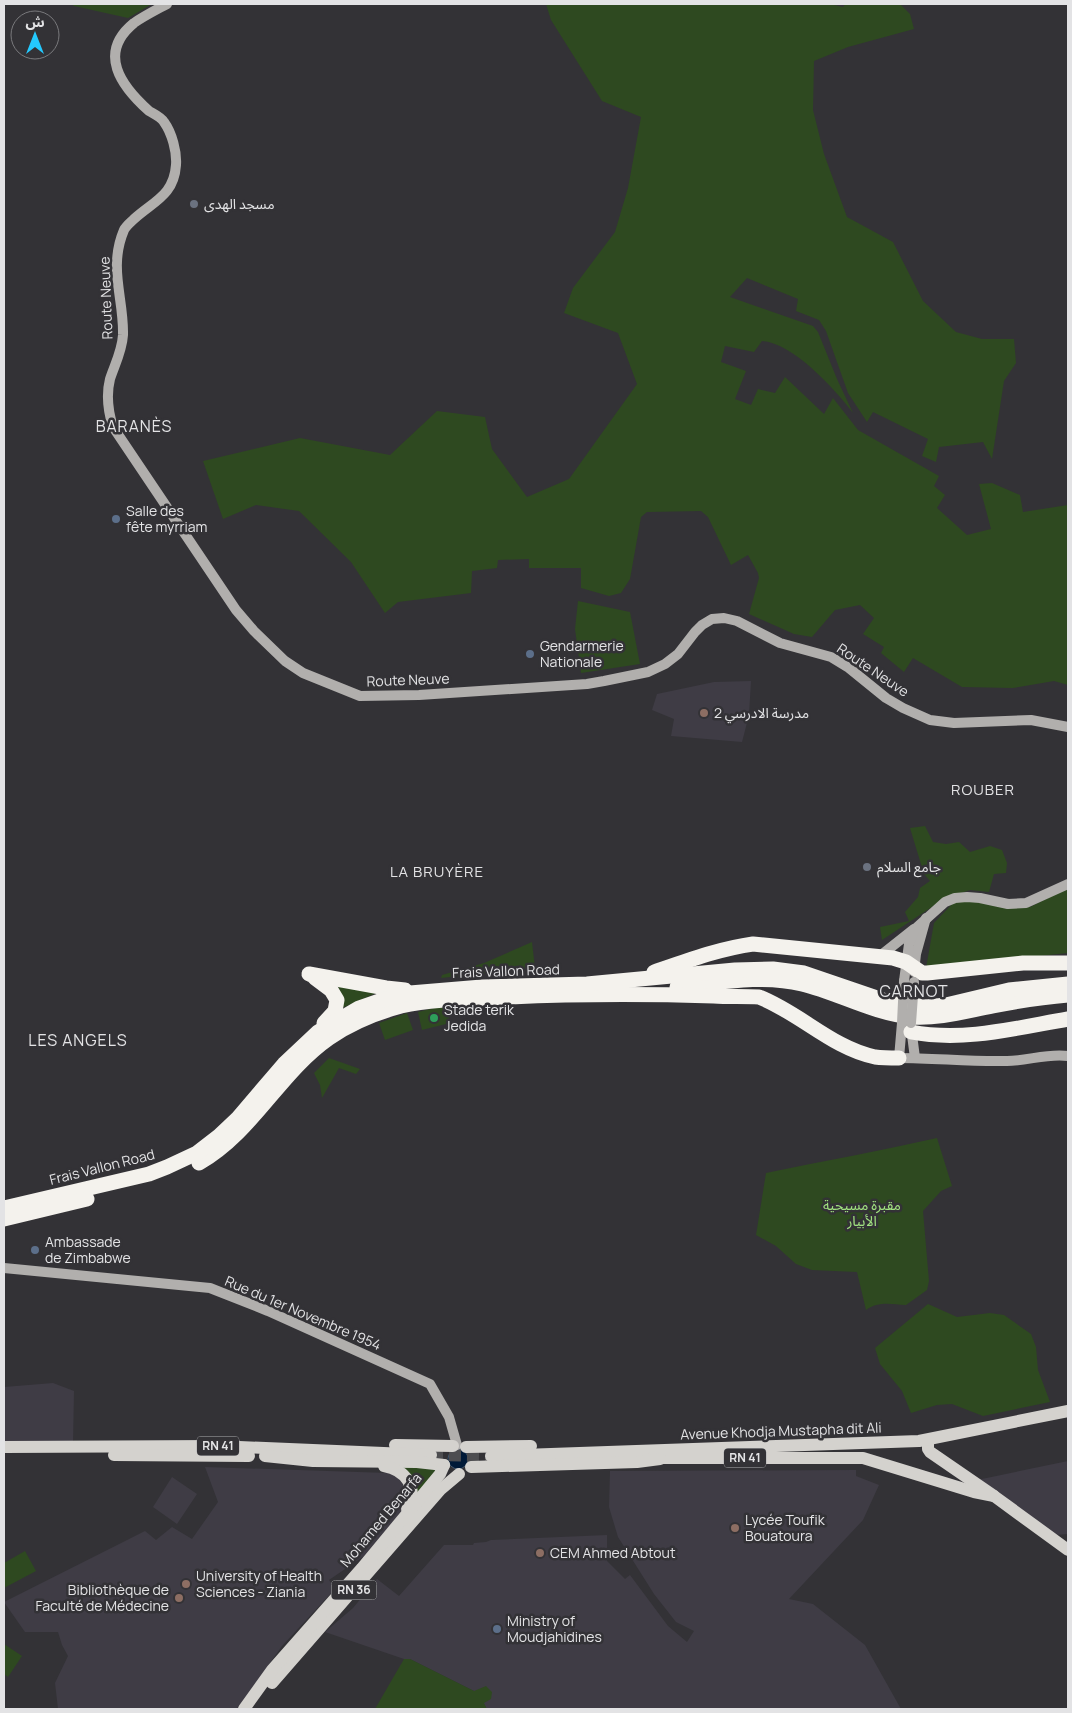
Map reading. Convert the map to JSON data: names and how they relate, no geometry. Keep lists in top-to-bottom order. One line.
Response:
{"streets":{"highway":["Frais Vallon Road"],"main road":["Route Neuve","Rue du 1er Novembre 1954","Avenue Khodja Mustapha dit Ali","RN 41","Mohamed Benarfa","RN 36"]},"crossings":[["Rue du 1er Novembre 1954","RN 41"],["Rue du 1er Novembre 1954","Mohamed Benarfa"],["Avenue Khodja Mustapha dit Ali","RN 41"],["RN 41","Mohamed Benarfa"]],"districts":["BARANÈS","ROUBER","LA BRUYÈRE","CARNOT","LES ANGELS"],"parks":["مقبرة مسيحية الأبيار"],"places":["مسجد الهدى","Salle des fête myrriam","Gendarmerie Nationale","مدرسة الادرسي 2","جامع السلام","Stade terik Jedida","Ambassade de Zimbabwe","Lycée Toufik Bouatoura","CEM Ahmed Abtout","University of Health Sciences - Ziania","Bibliothèque de Faculté de Médecine","Ministry of Moudjahidines"],"north":"top"}
